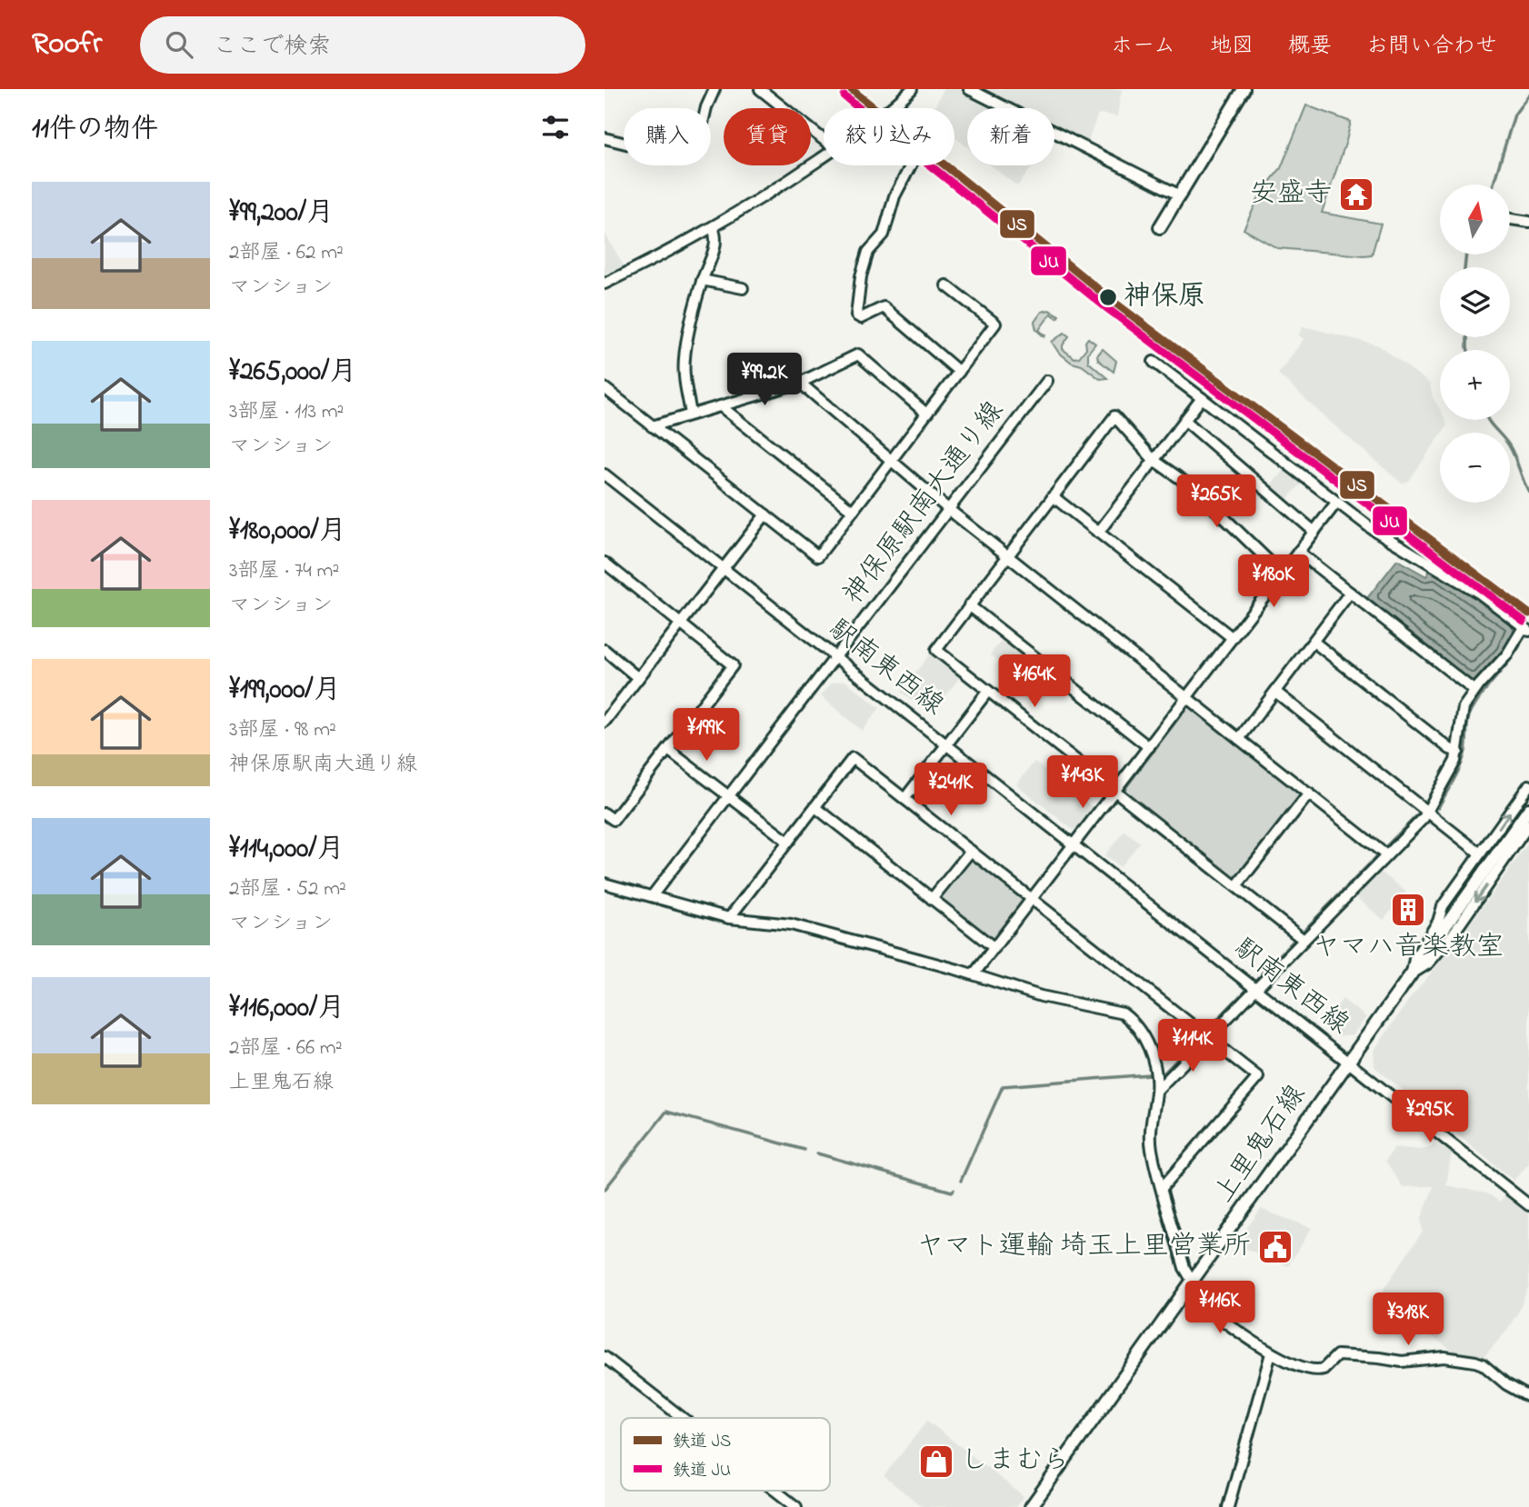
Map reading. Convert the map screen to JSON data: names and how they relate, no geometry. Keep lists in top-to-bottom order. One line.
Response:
{"streets":{"main road":["上里鬼石線"],"street":["神保原駅南大通り線","駅南東西線"]},"crossings":[["神保原駅南大通り線","駅南東西線"],["駅南東西線","上里鬼石線"]],"places":{"temple":["安盛寺"],"other":["神保原"],"building":["ヤマハ音楽教室"],"public building":["ヤマト運輸 埼玉上里営業所"],"shop":["しまむら"]},"lines":["rail line JS","rail line JU"],"legend":["鉄道 JS","鉄道 JU"],"north":"top","page":{"header":"Roofr","search":"ここで検索","nav":["ホーム","地図","概要","お問い合わせ"],"heading":"11件の物件","chip":["購入","賃貸","絞り込み","新着"],"list":[{"name":"¥99,200/月","note":"2部屋 · 62 m² · マンション"},{"name":"¥265,000/月","note":"3部屋 · 113 m² · マンション"},{"name":"¥180,000/月","note":"3部屋 · 74 m² · マンション"},{"name":"¥199,000/月","note":"3部屋 · 98 m² · 神保原駅南大通り線"},{"name":"¥114,000/月","note":"2部屋 · 52 m² · マンション"},{"name":"¥116,000/月","note":"2部屋 · 66 m² · 上里鬼石線"}],"map_buttons":["+","−"],"price":["¥99.2K","¥265K","¥180K","¥164K","¥199K","¥143K","¥241K","¥114K","¥295K","¥116K","¥318K"]}}
